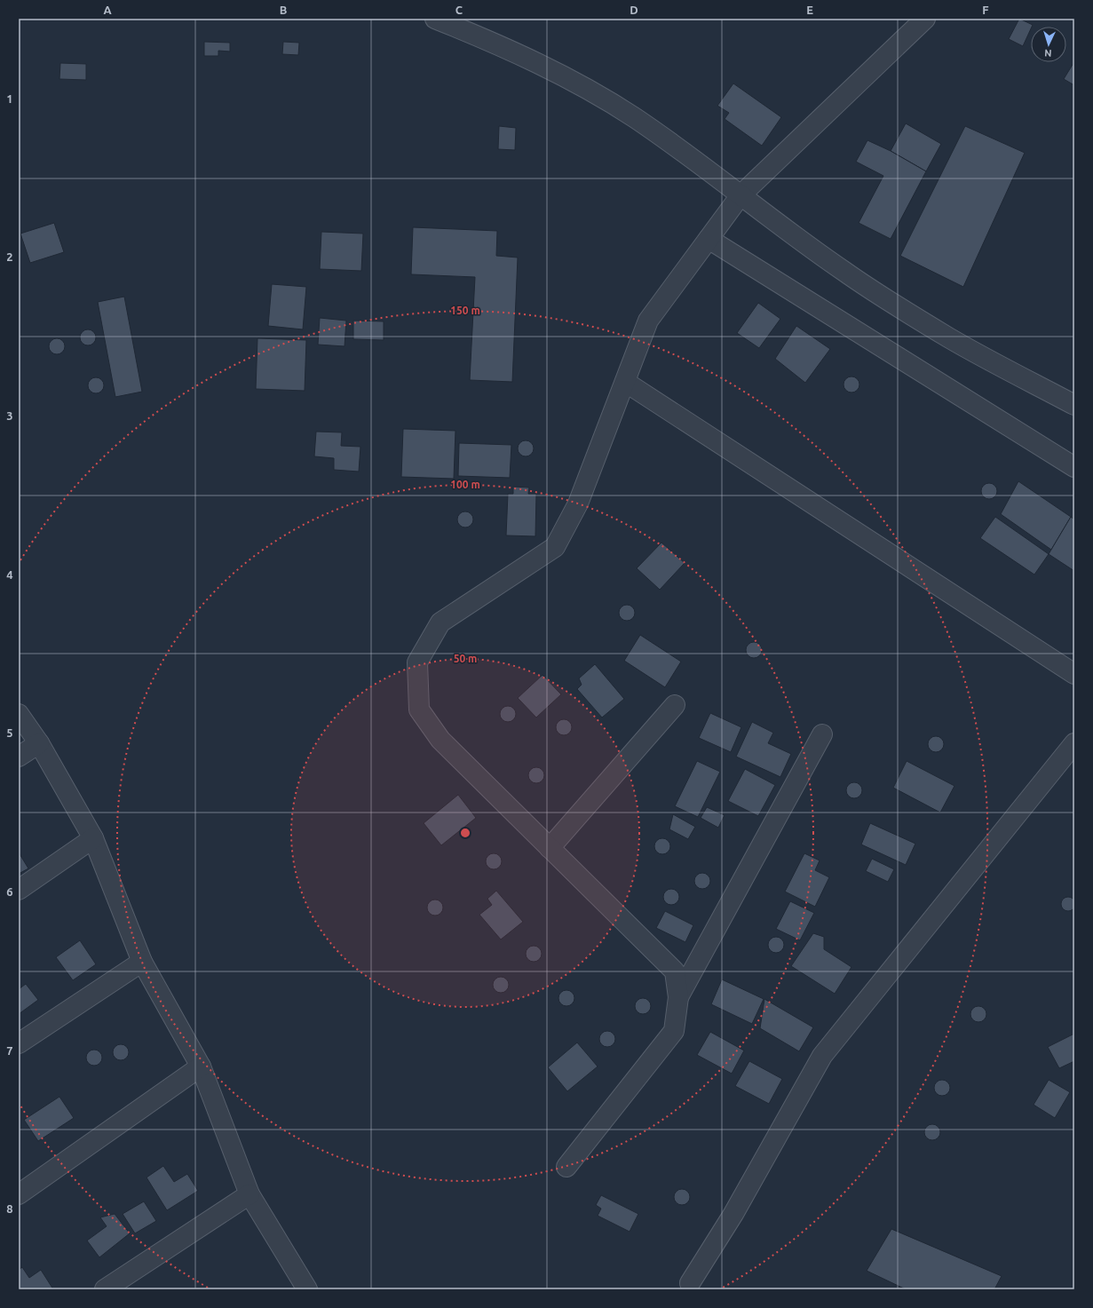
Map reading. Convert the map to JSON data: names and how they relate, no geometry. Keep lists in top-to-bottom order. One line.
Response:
{"north":"bottom","grid":{"columns":["A","B","C","D","E","F"],"rows":["1","2","3","4","5","6","7","8"]},"rings":["150 m","100 m","50 m"]}
